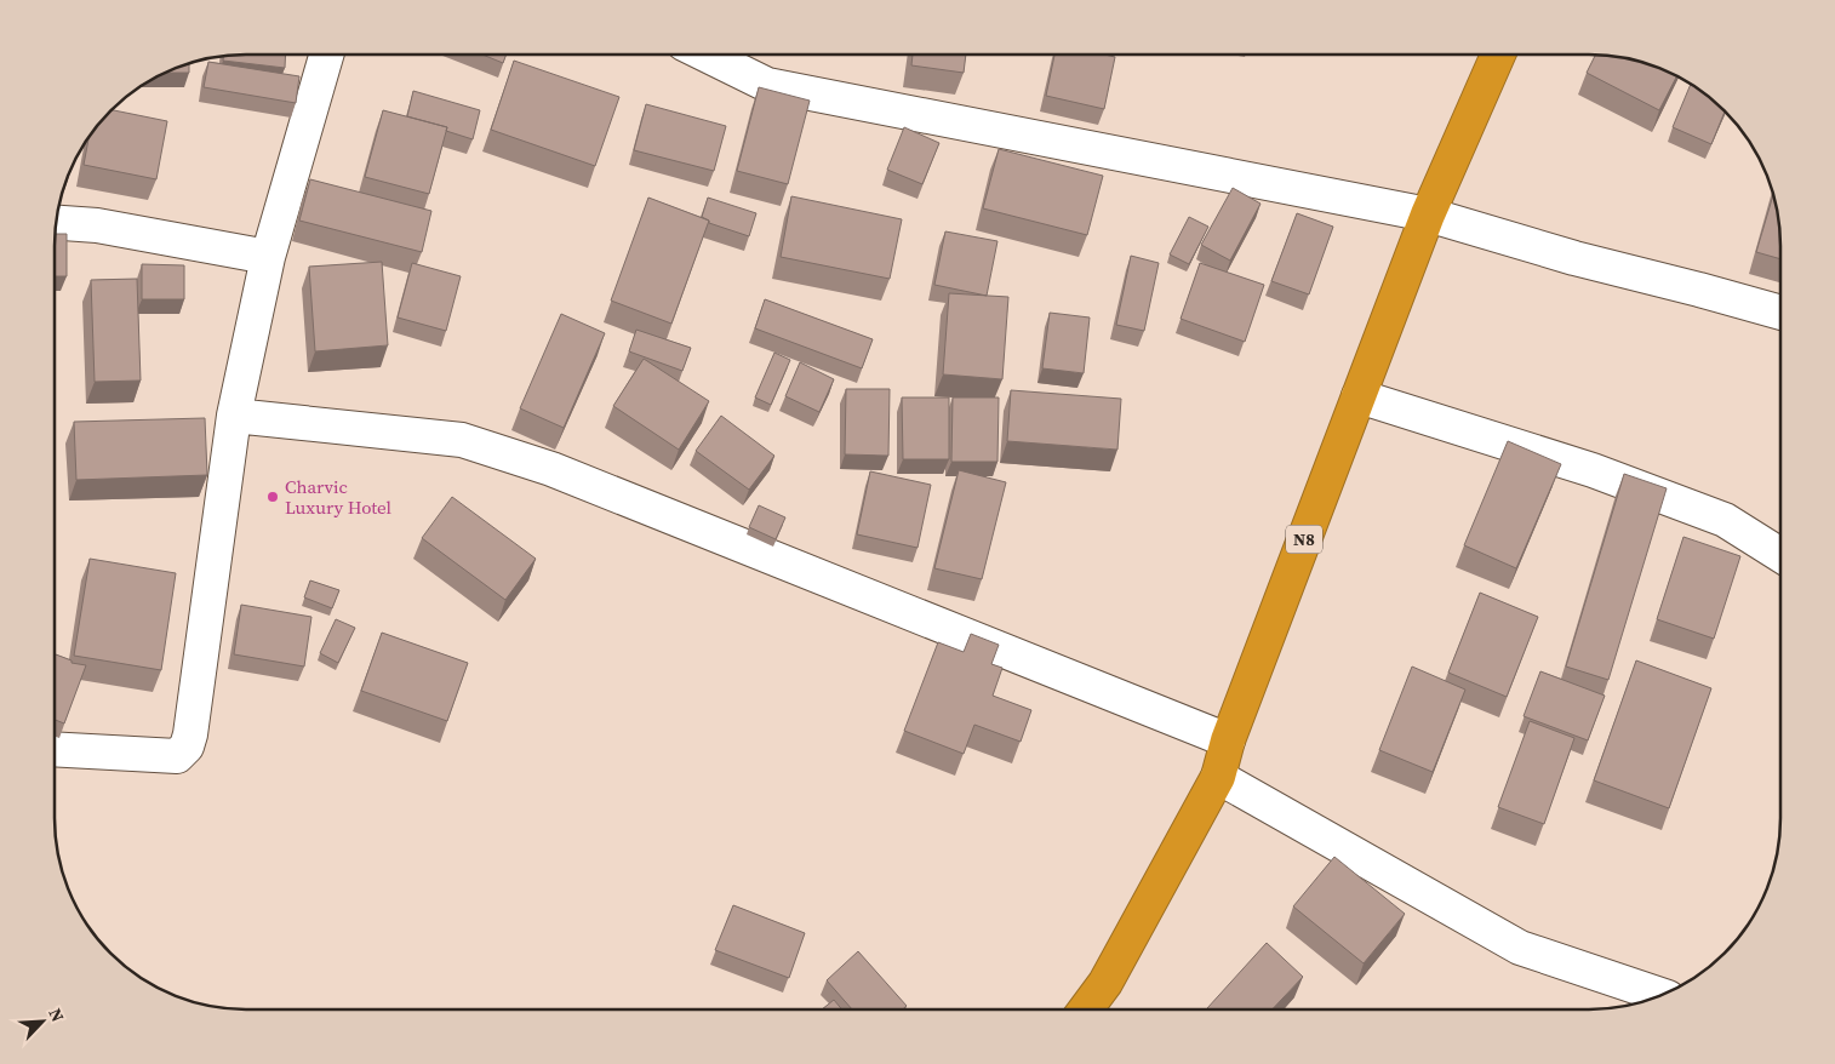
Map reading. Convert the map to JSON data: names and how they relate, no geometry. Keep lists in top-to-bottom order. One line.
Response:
{"streets":{"highway":["N8"]},"places":["Charvic Luxury Hotel"],"north":"top right"}
